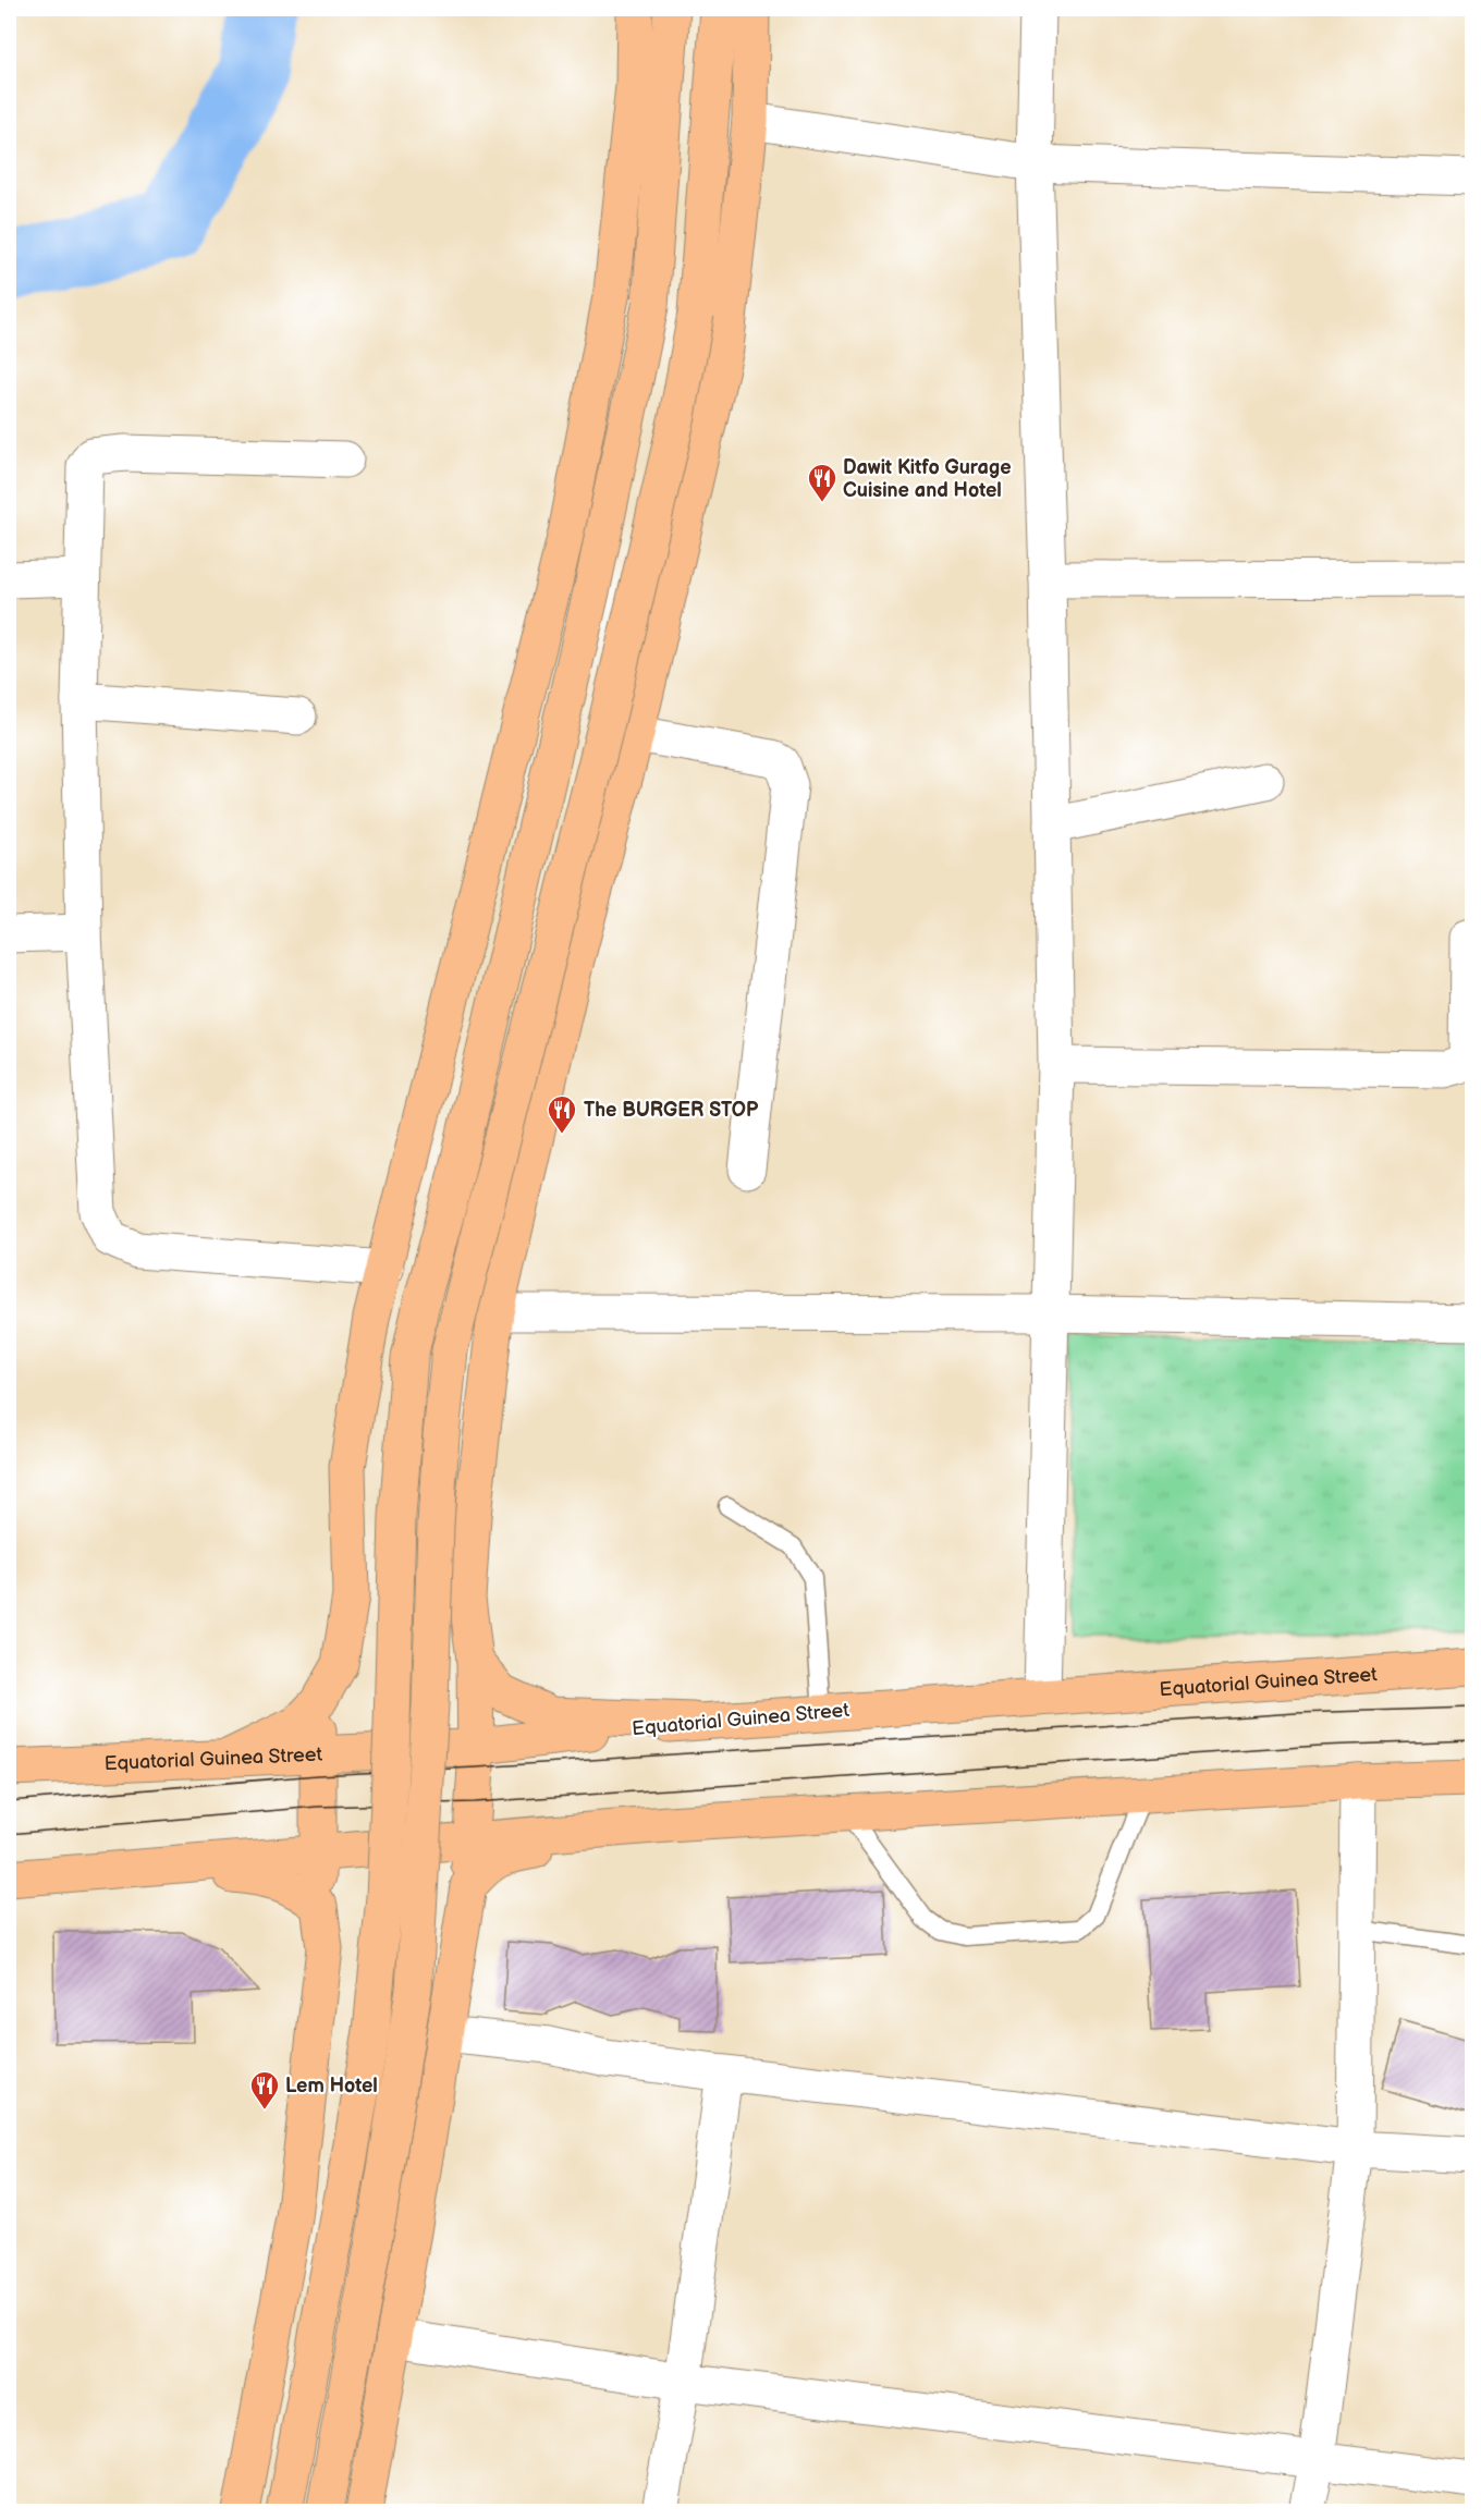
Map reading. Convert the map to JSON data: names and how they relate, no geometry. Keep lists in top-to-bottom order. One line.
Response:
{"streets":{"main road":["Equatorial Guinea Street"]},"places":{"restaurant":["Dawit Kitfo Gurage Cuisine and Hotel","The BURGER STOP","Lem Hotel"]}}
